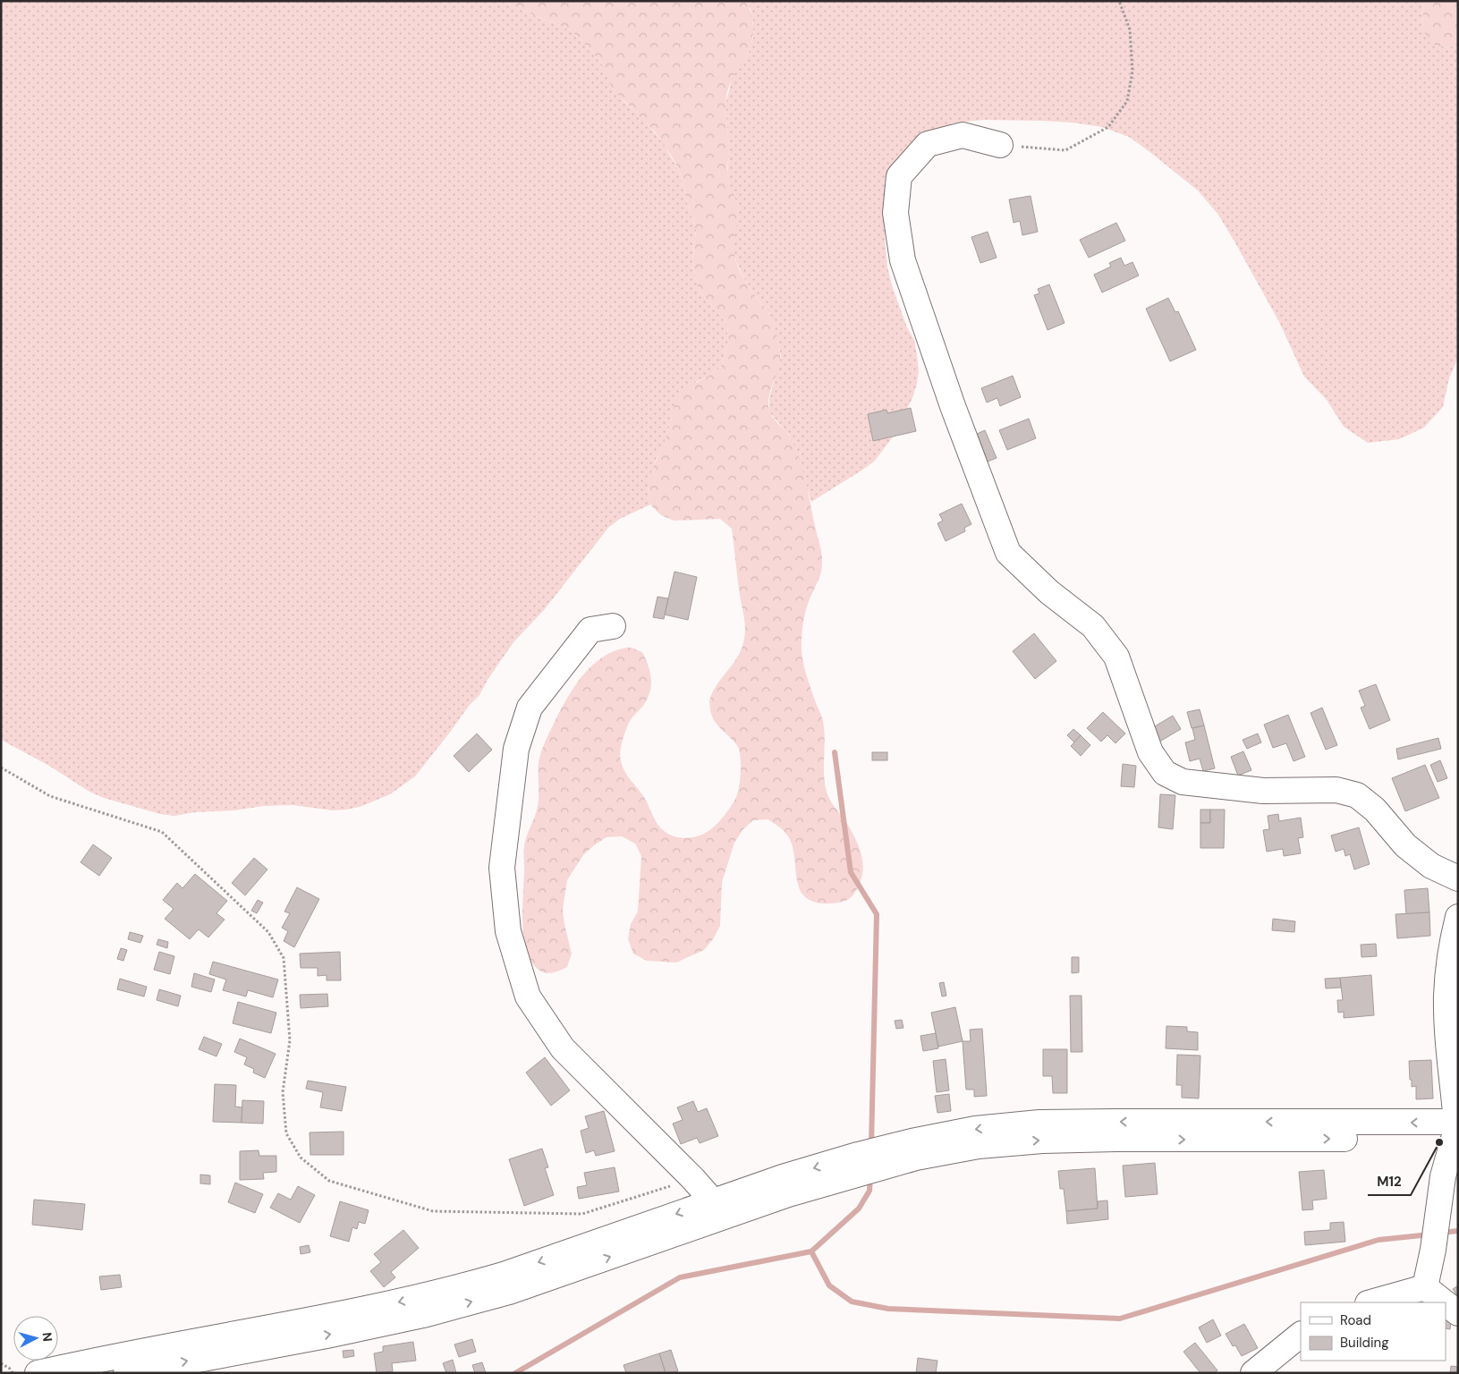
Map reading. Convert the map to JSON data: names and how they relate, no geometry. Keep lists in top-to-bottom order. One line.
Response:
{"places":["M12"],"legend":["Road","Building"],"north":"right"}
